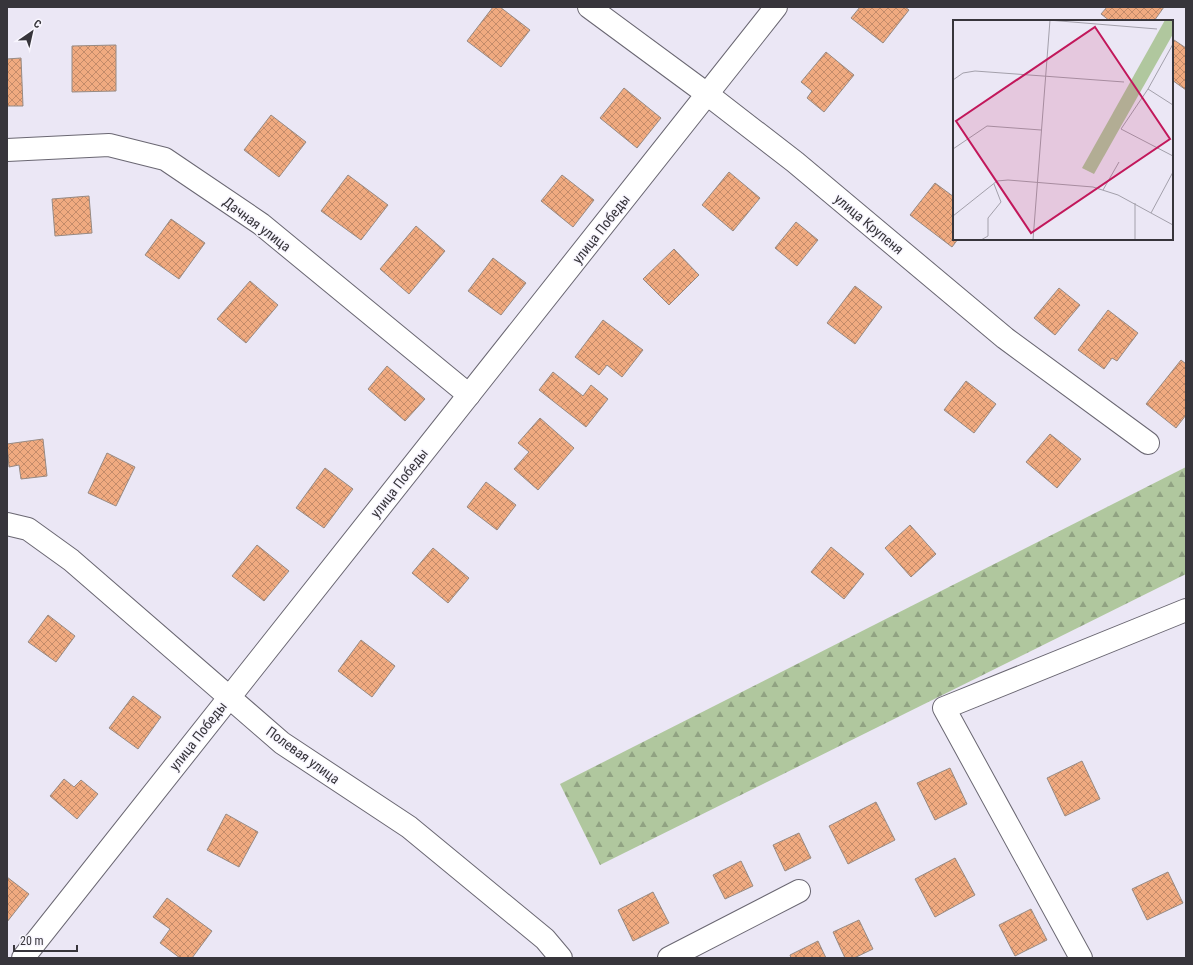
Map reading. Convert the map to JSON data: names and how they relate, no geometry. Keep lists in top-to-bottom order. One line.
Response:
{"streets":{"street":["Дачная улица","улица Крупеня","улица Победы","Полевая улица"]},"crossings":[["Дачная улица","улица Победы"],["улица Крупеня","улица Победы"],["улица Победы","Полевая улица"]],"scale_bar":"20 m","north":"top right"}
